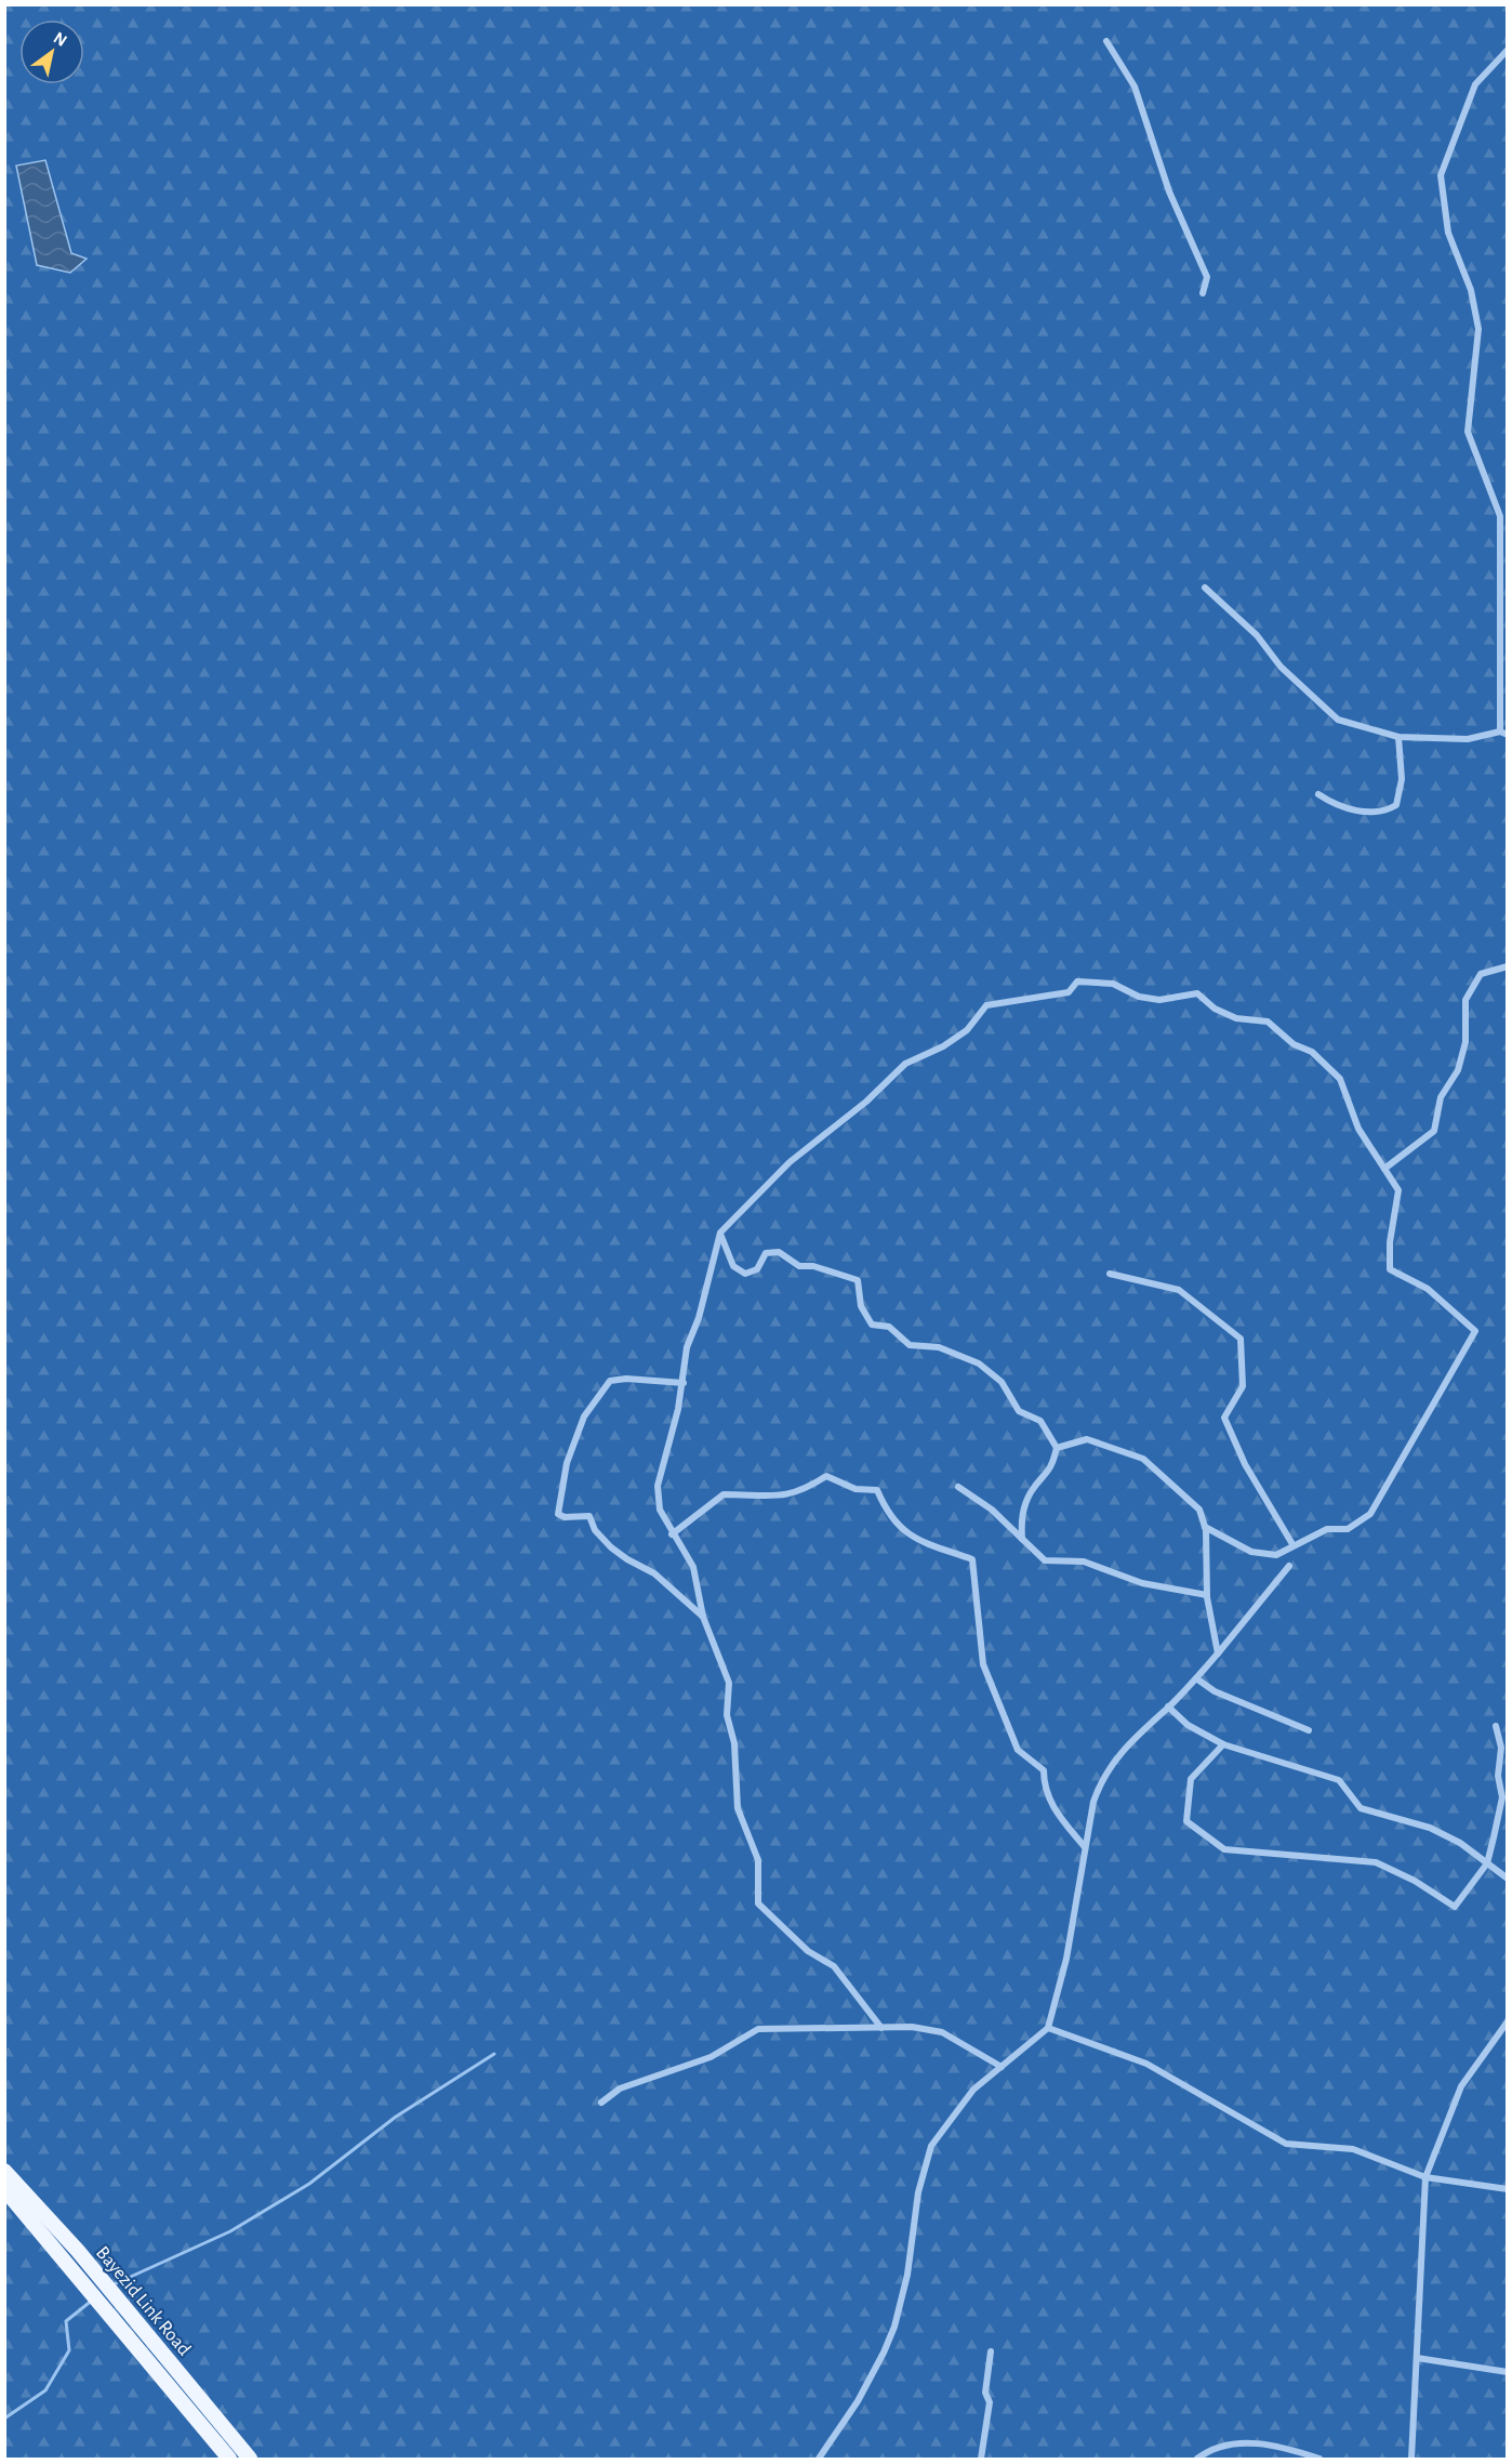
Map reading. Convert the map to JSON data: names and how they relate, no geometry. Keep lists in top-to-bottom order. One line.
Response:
{"streets":{"main road":["Bayezid Link Road"]},"north":"top right"}
